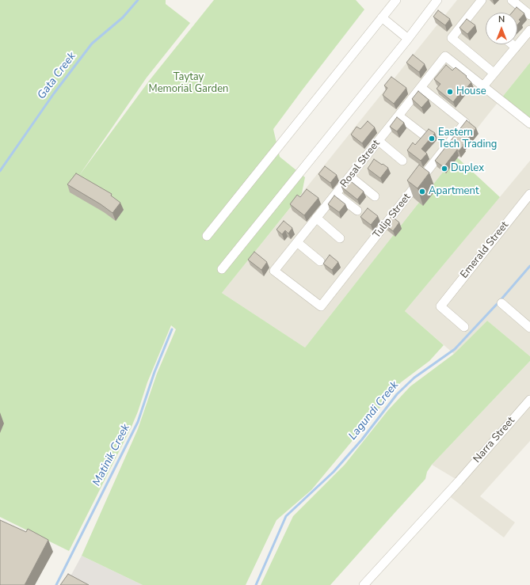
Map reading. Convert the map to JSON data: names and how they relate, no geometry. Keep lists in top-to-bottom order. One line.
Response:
{"streets":{"street":["Rosal Street","Tulip Street","Emerald Street","Narra Street"]},"crossings":[["Rosal Street","Tulip Street"]],"water":["Gata Creek","Lagundi Creek","Matinik Creek"],"parks":["Taytay Memorial Garden"],"places":["House","Eastern Tech Trading","Duplex","Apartment"],"north":"top"}
